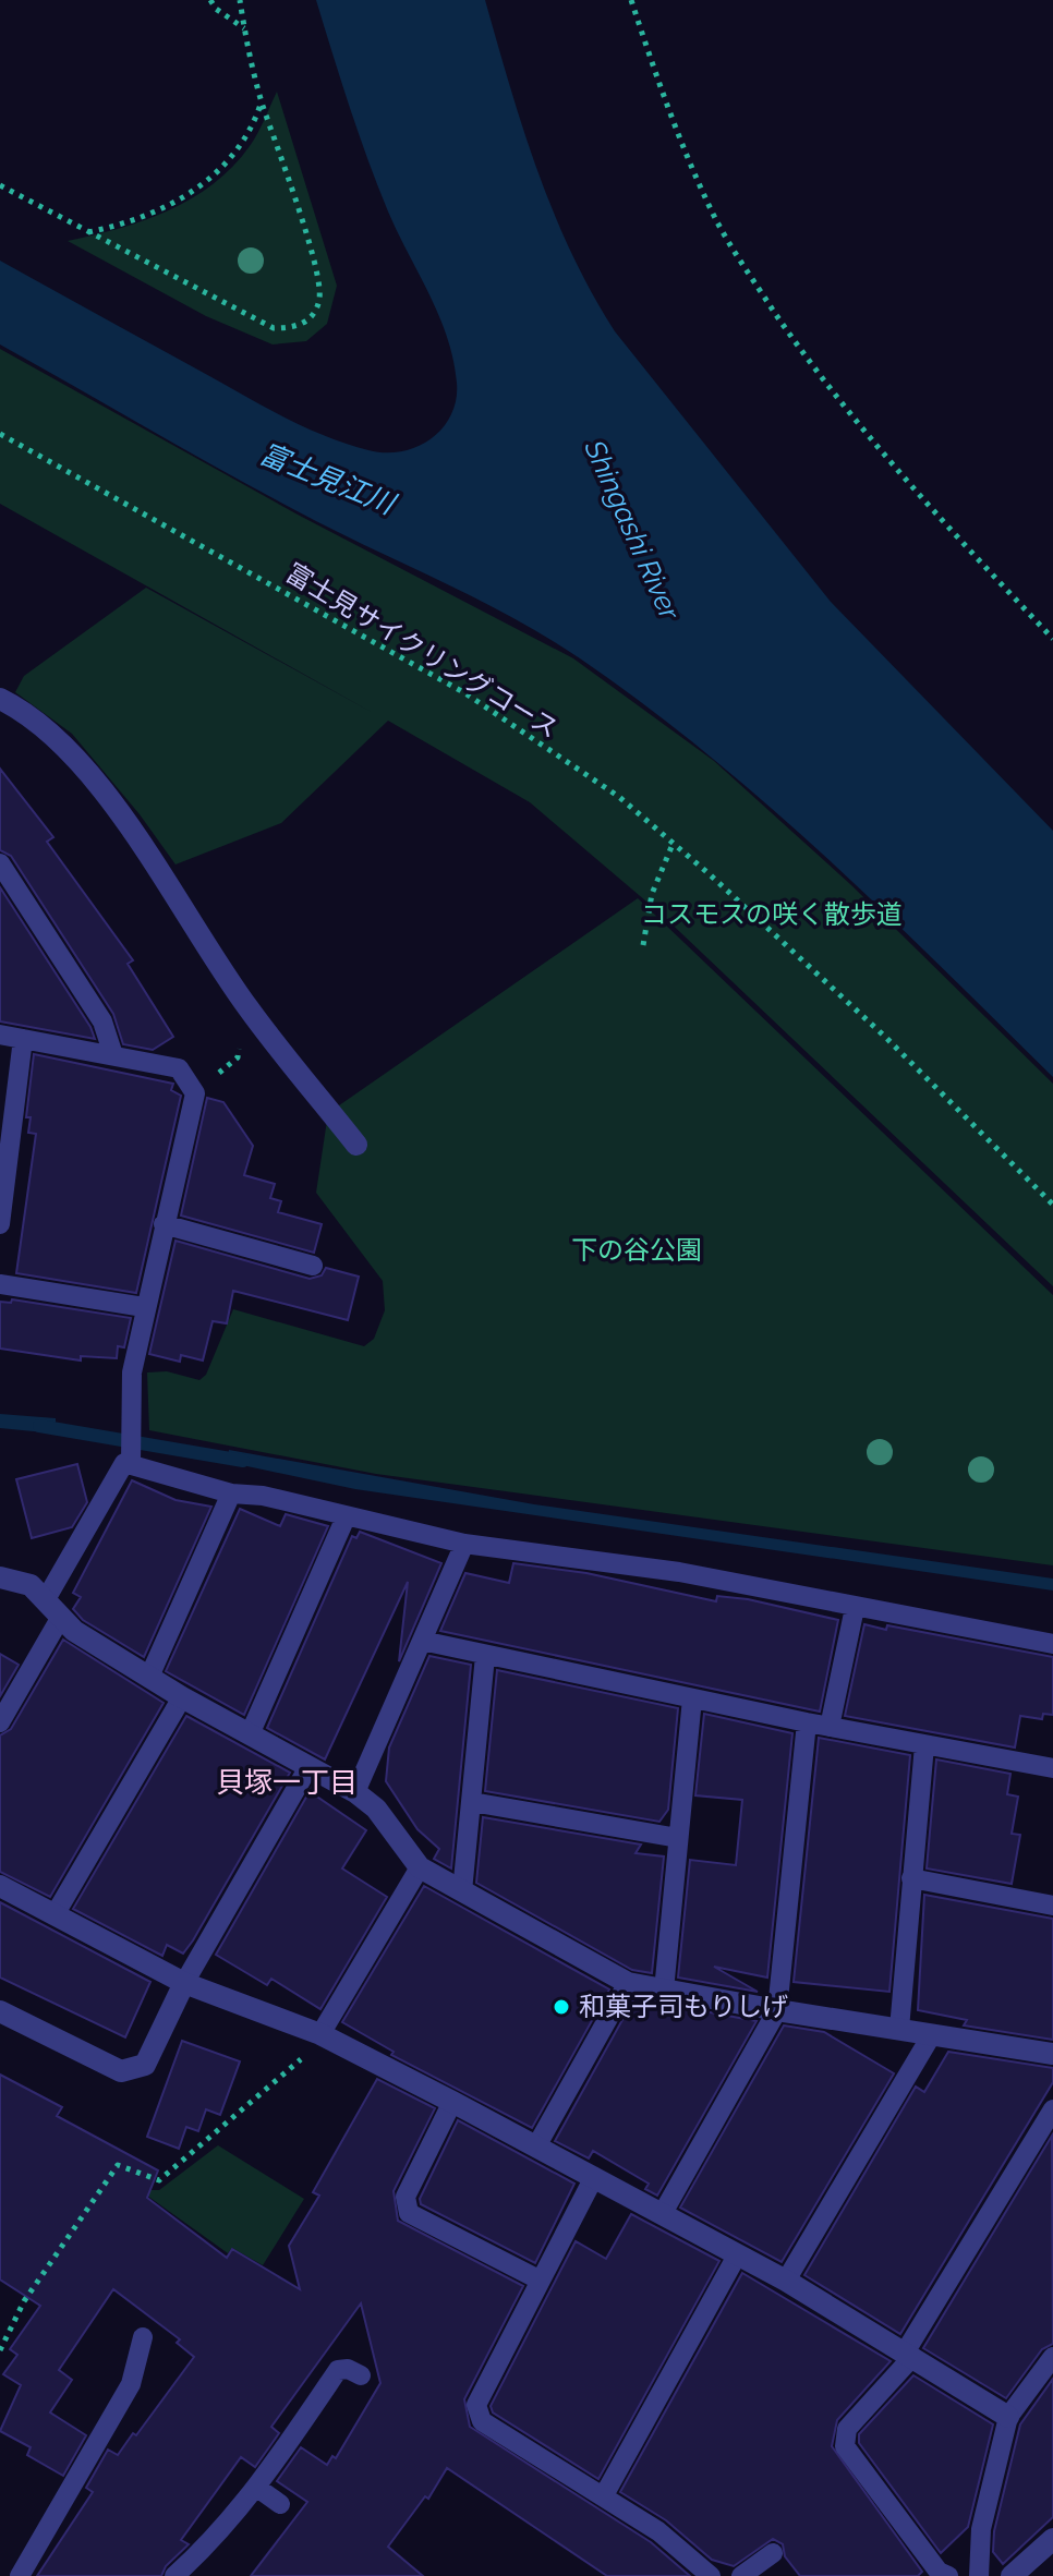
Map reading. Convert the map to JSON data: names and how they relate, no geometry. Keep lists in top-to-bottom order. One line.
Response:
{"streets":{"path":["富士見サイクリングコース"]},"districts":["貝塚一丁目"],"water":["富士見江川","Shingashi River"],"parks":["コスモスの咲く散歩道","下の谷公園"],"places":["和菓子司もりしげ"]}
